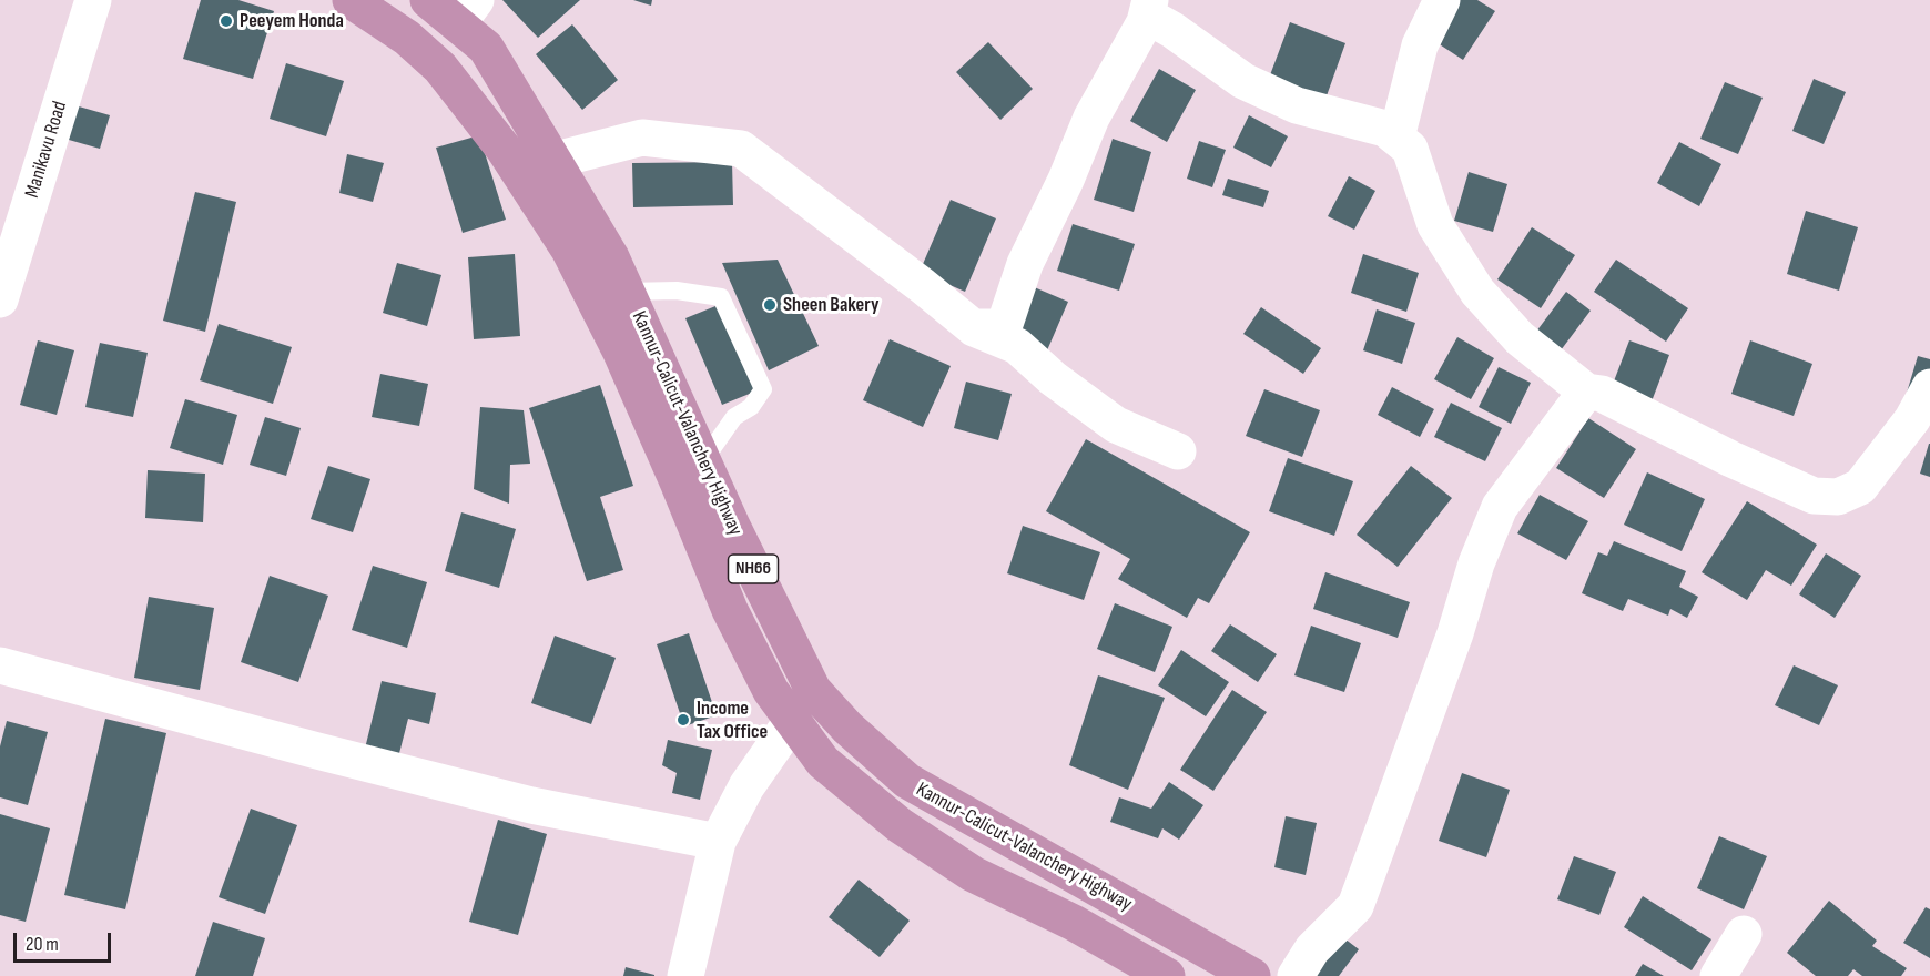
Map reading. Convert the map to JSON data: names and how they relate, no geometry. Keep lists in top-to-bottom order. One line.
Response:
{"streets":{"highway":["Kannur-Calicut-Valanchery Highway","NH66"],"street":["Manikavu Road"]},"places":["Peeyem Honda","Sheen Bakery","Income Tax Office"],"scale_bar":"20 m"}
